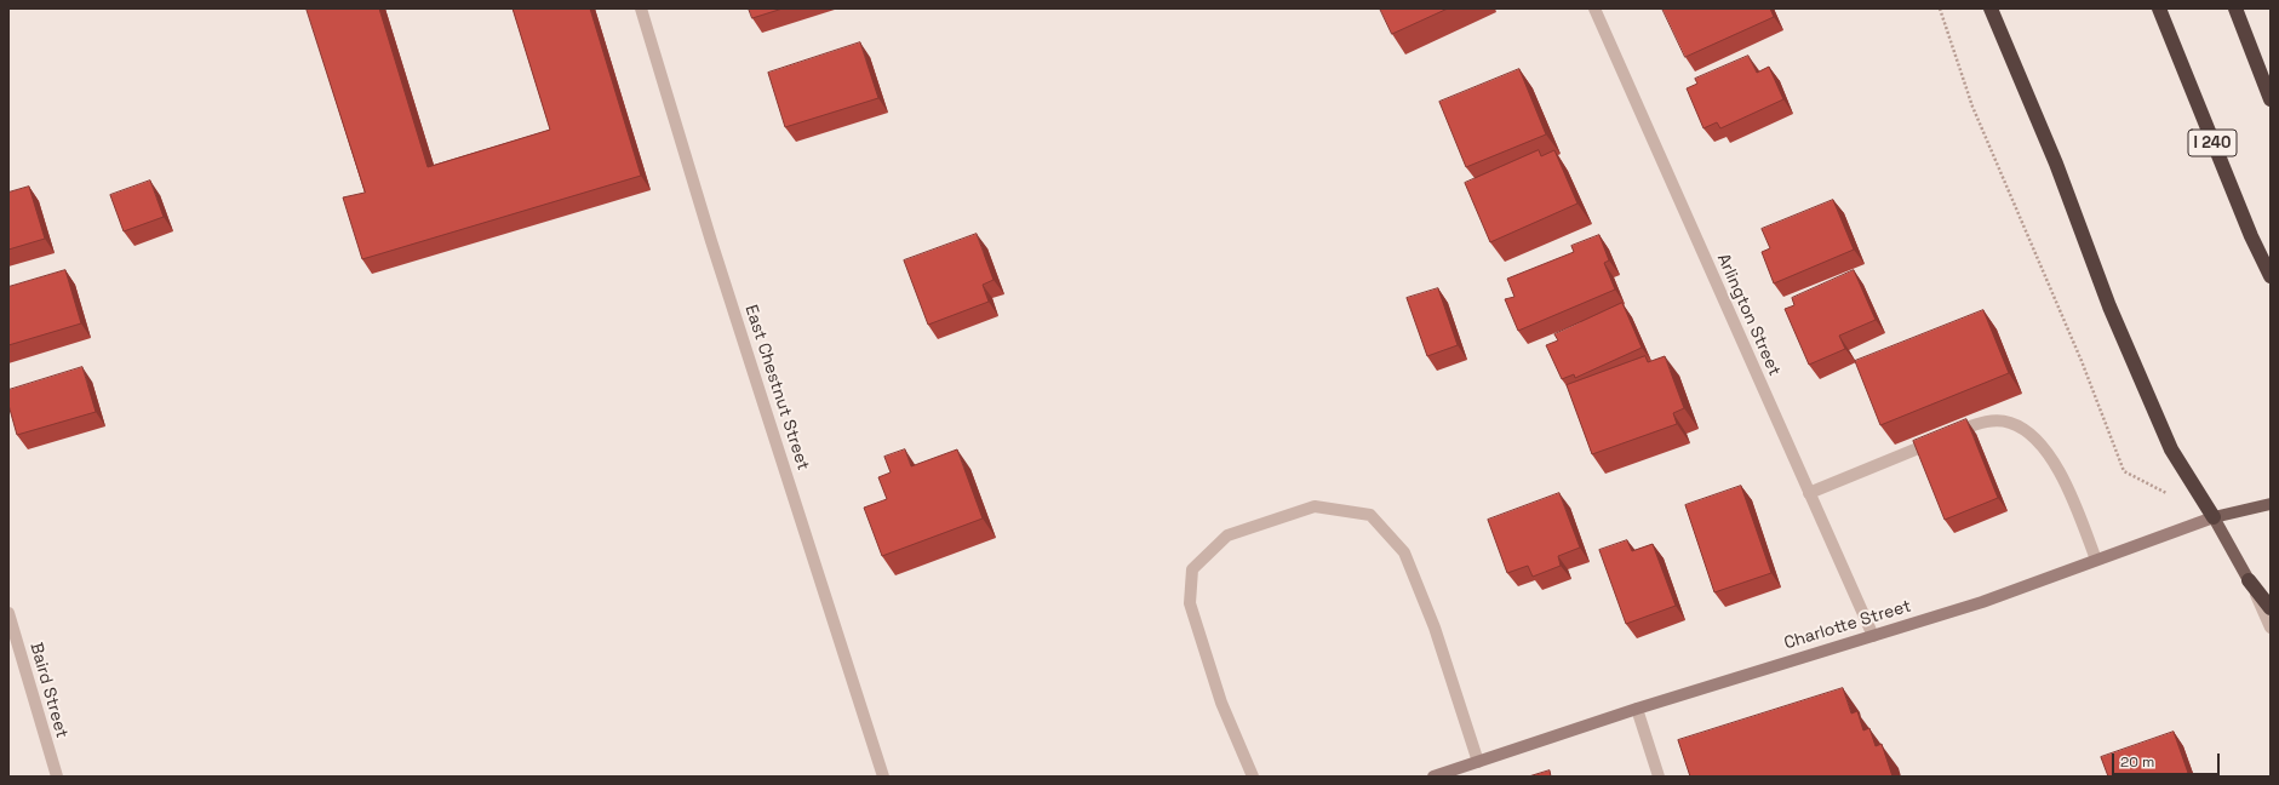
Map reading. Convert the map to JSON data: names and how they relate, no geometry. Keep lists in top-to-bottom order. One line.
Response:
{"streets":{"highway":["I 240"],"main road":["Charlotte Street"],"street":["Arlington Street","East Chestnut Street","Baird Street"]},"crossings":[["Arlington Street","Charlotte Street"]],"scale_bar":"20 m"}
